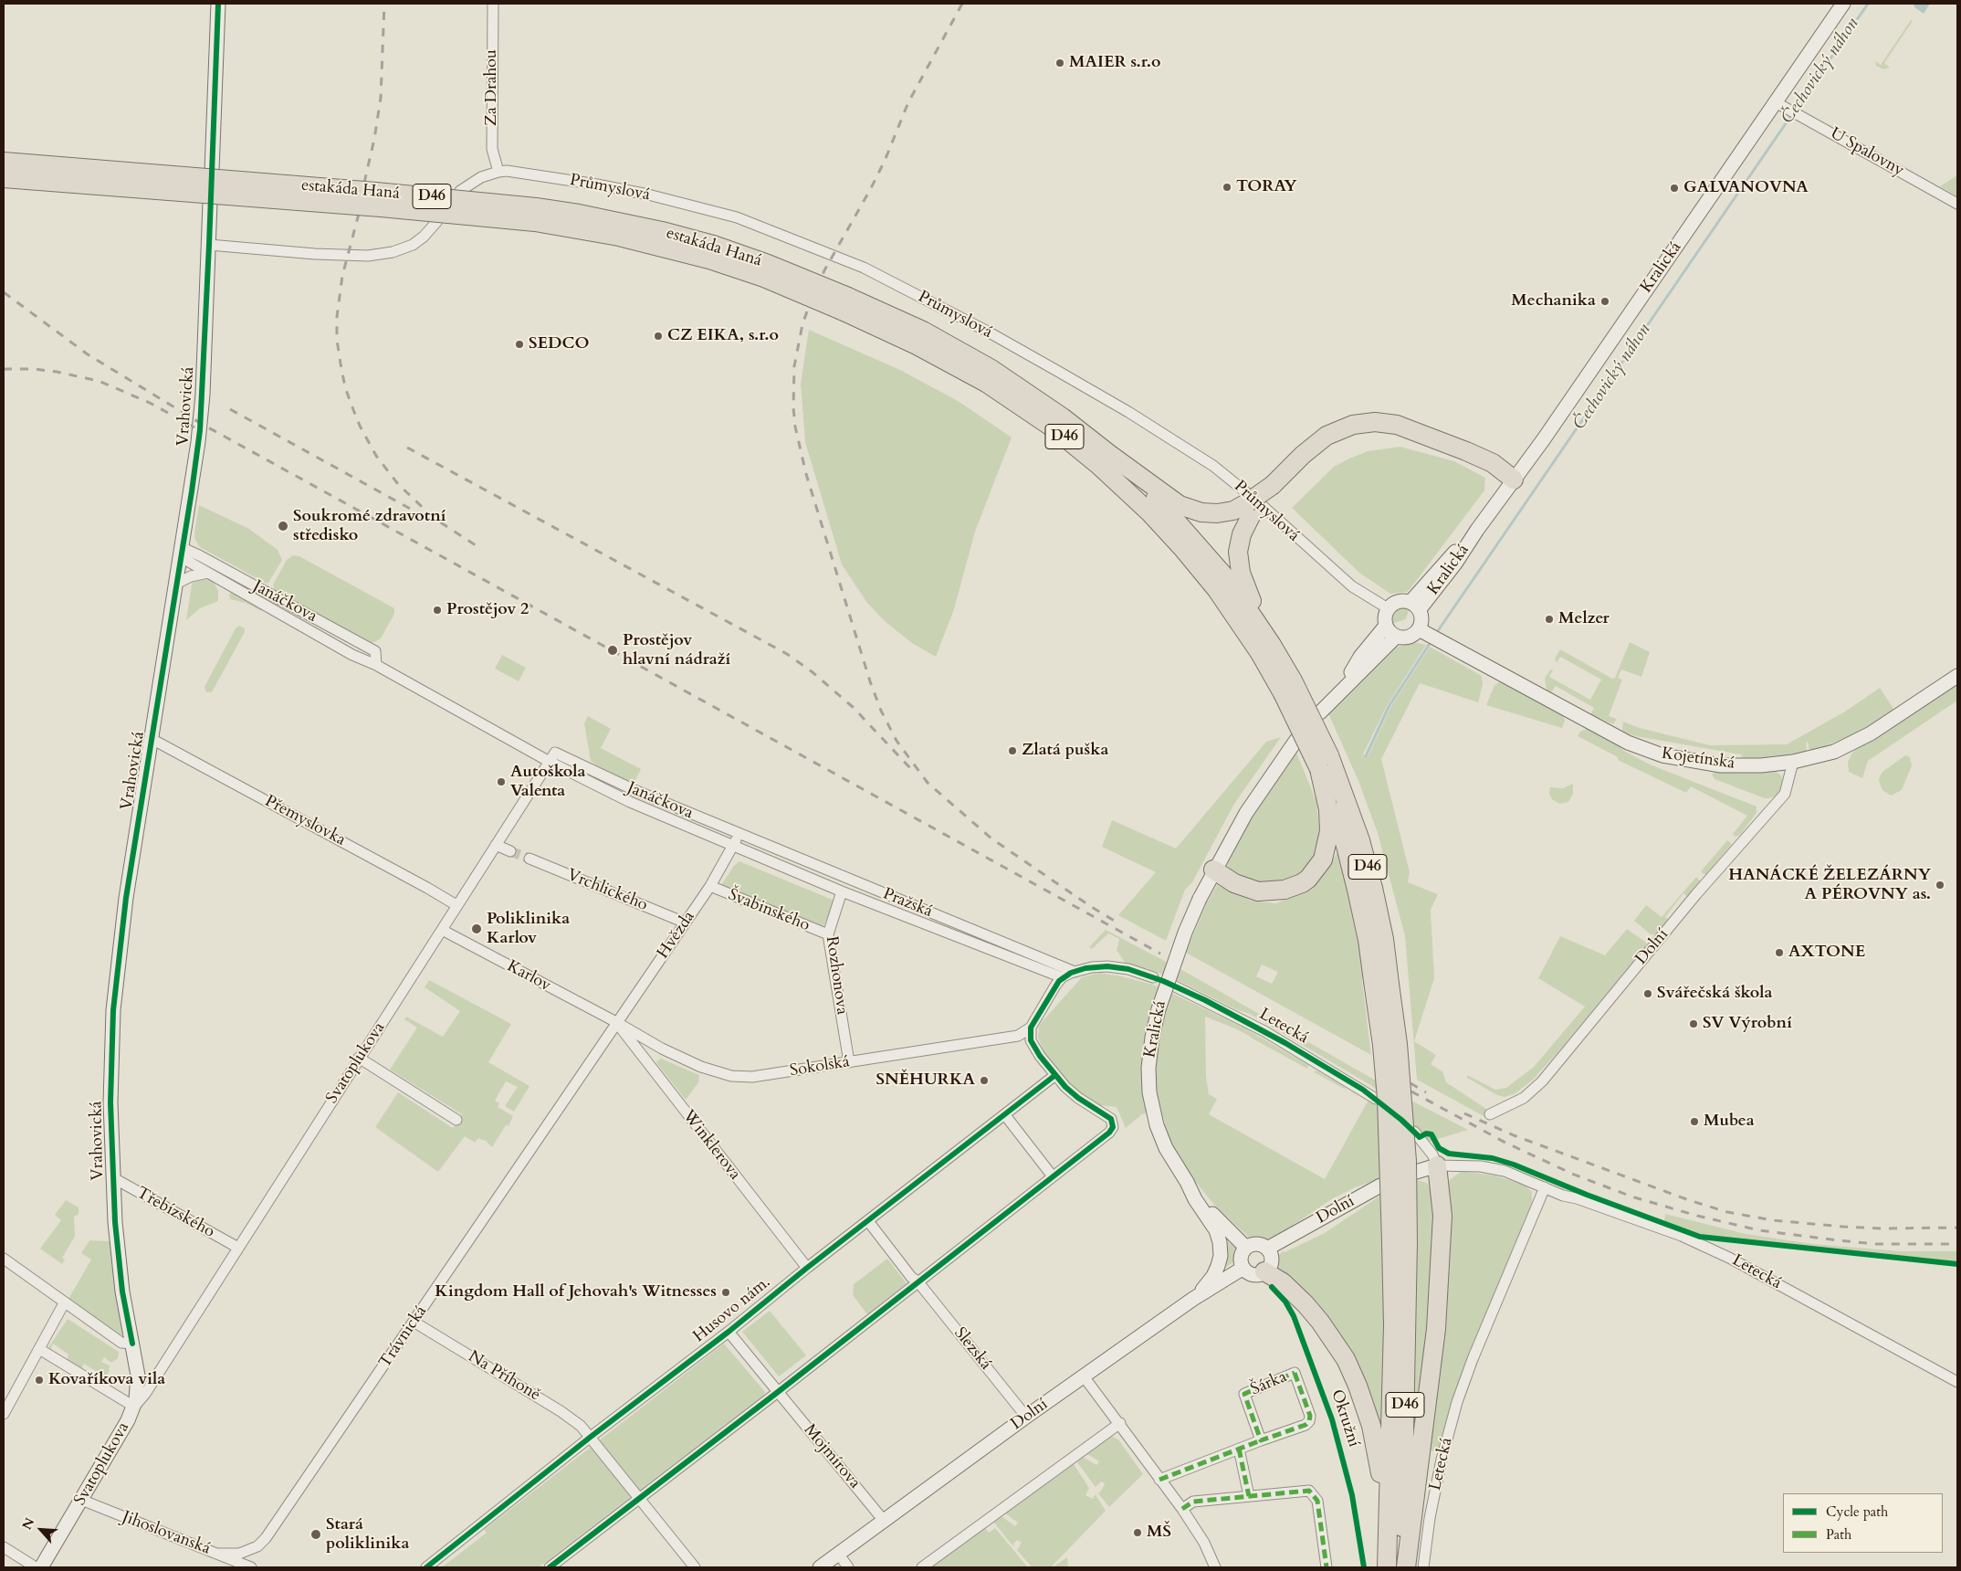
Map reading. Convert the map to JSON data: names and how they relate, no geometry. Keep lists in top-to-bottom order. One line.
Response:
{"streets":{"highway":["estakáda Haná","D46"],"main road":["Kralická","Vrahovická","Kojetínská","Dolní","Svatoplukova"],"street":["Za Drahou","U Spalovny","Průmyslová","Janáčkova","Přemyslovka","Vrchlického","Pražská","Švabinského","Hvězda","Rozhonova","Karlov","Letecká","Sokolská","Winklerova","Třebízského","Husovo nám.","Trávnická","Slezská","Na Příhoně","Šárka","Mojmírova","Jihoslovanská"],"cycle path":["Okružní"]},"crossings":[["Za Drahou","Průmyslová"],["U Spalovny","Kralická"],["Průmyslová","Kralická"],["Průmyslová","Kojetínská"],["estakáda Haná","D46"],["Kralická","Kojetínská"],["Kralická","Dolní"],["Vrahovická","Janáčkova"],["Vrahovická","Přemyslovka"],["Vrahovická","Svatoplukova"],["Vrahovická","Třebízského"],["Janáčkova","Pražská"],["Janáčkova","Hvězda"],["Janáčkova","Rozhonova"],["Janáčkova","Svatoplukova"],["Kojetínská","Dolní"],["Přemyslovka","Svatoplukova"],["Vrchlického","Hvězda"],["Pražská","Hvězda"],["Pražská","Rozhonova"],["Švabinského","Hvězda"],["Švabinského","Rozhonova"],["Hvězda","Karlov"],["Hvězda","Sokolská"],["Hvězda","Winklerova"],["Hvězda","Trávnická"],["Dolní","Slezská"],["Dolní","Mojmírova"],["Rozhonova","Sokolská"],["Karlov","Svatoplukova"],["Karlov","Sokolská"],["Karlov","Winklerova"],["Karlov","Trávnická"],["Svatoplukova","Třebízského"],["Svatoplukova","Jihoslovanská"],["Sokolská","Winklerova"],["Sokolská","Trávnická"],["Winklerova","Husovo nám."],["Winklerova","Trávnická"],["Husovo nám.","Slezská"],["Husovo nám.","Na Příhoně"],["Husovo nám.","Mojmírova"],["Trávnická","Na Příhoně"],["Trávnická","Jihoslovanská"]],"water":["Čechovický náhon"],"places":["MAIER s.r.o","TORAY","GALVANOVNA","Mechanika","CZ EIKA, s.r.o","SEDCO","Soukromé zdravotní středisko","Prostějov 2","Melzer","Prostějov hlavní nádraží","Zlatá puška","Autoškola Valenta","HANÁCKÉ ŽELEZÁRNY A PÉROVNY as.","Poliklinika Karlov","AXTONE","Svářečská škola","SV Výrobní","SNĚHURKA","Mubea","Kingdom Hall of Jehovah's Witnesses","Kovaříkova vila","MŠ","Stará poliklinika"],"legend":["Cycle path","Path"],"north":"top left"}
